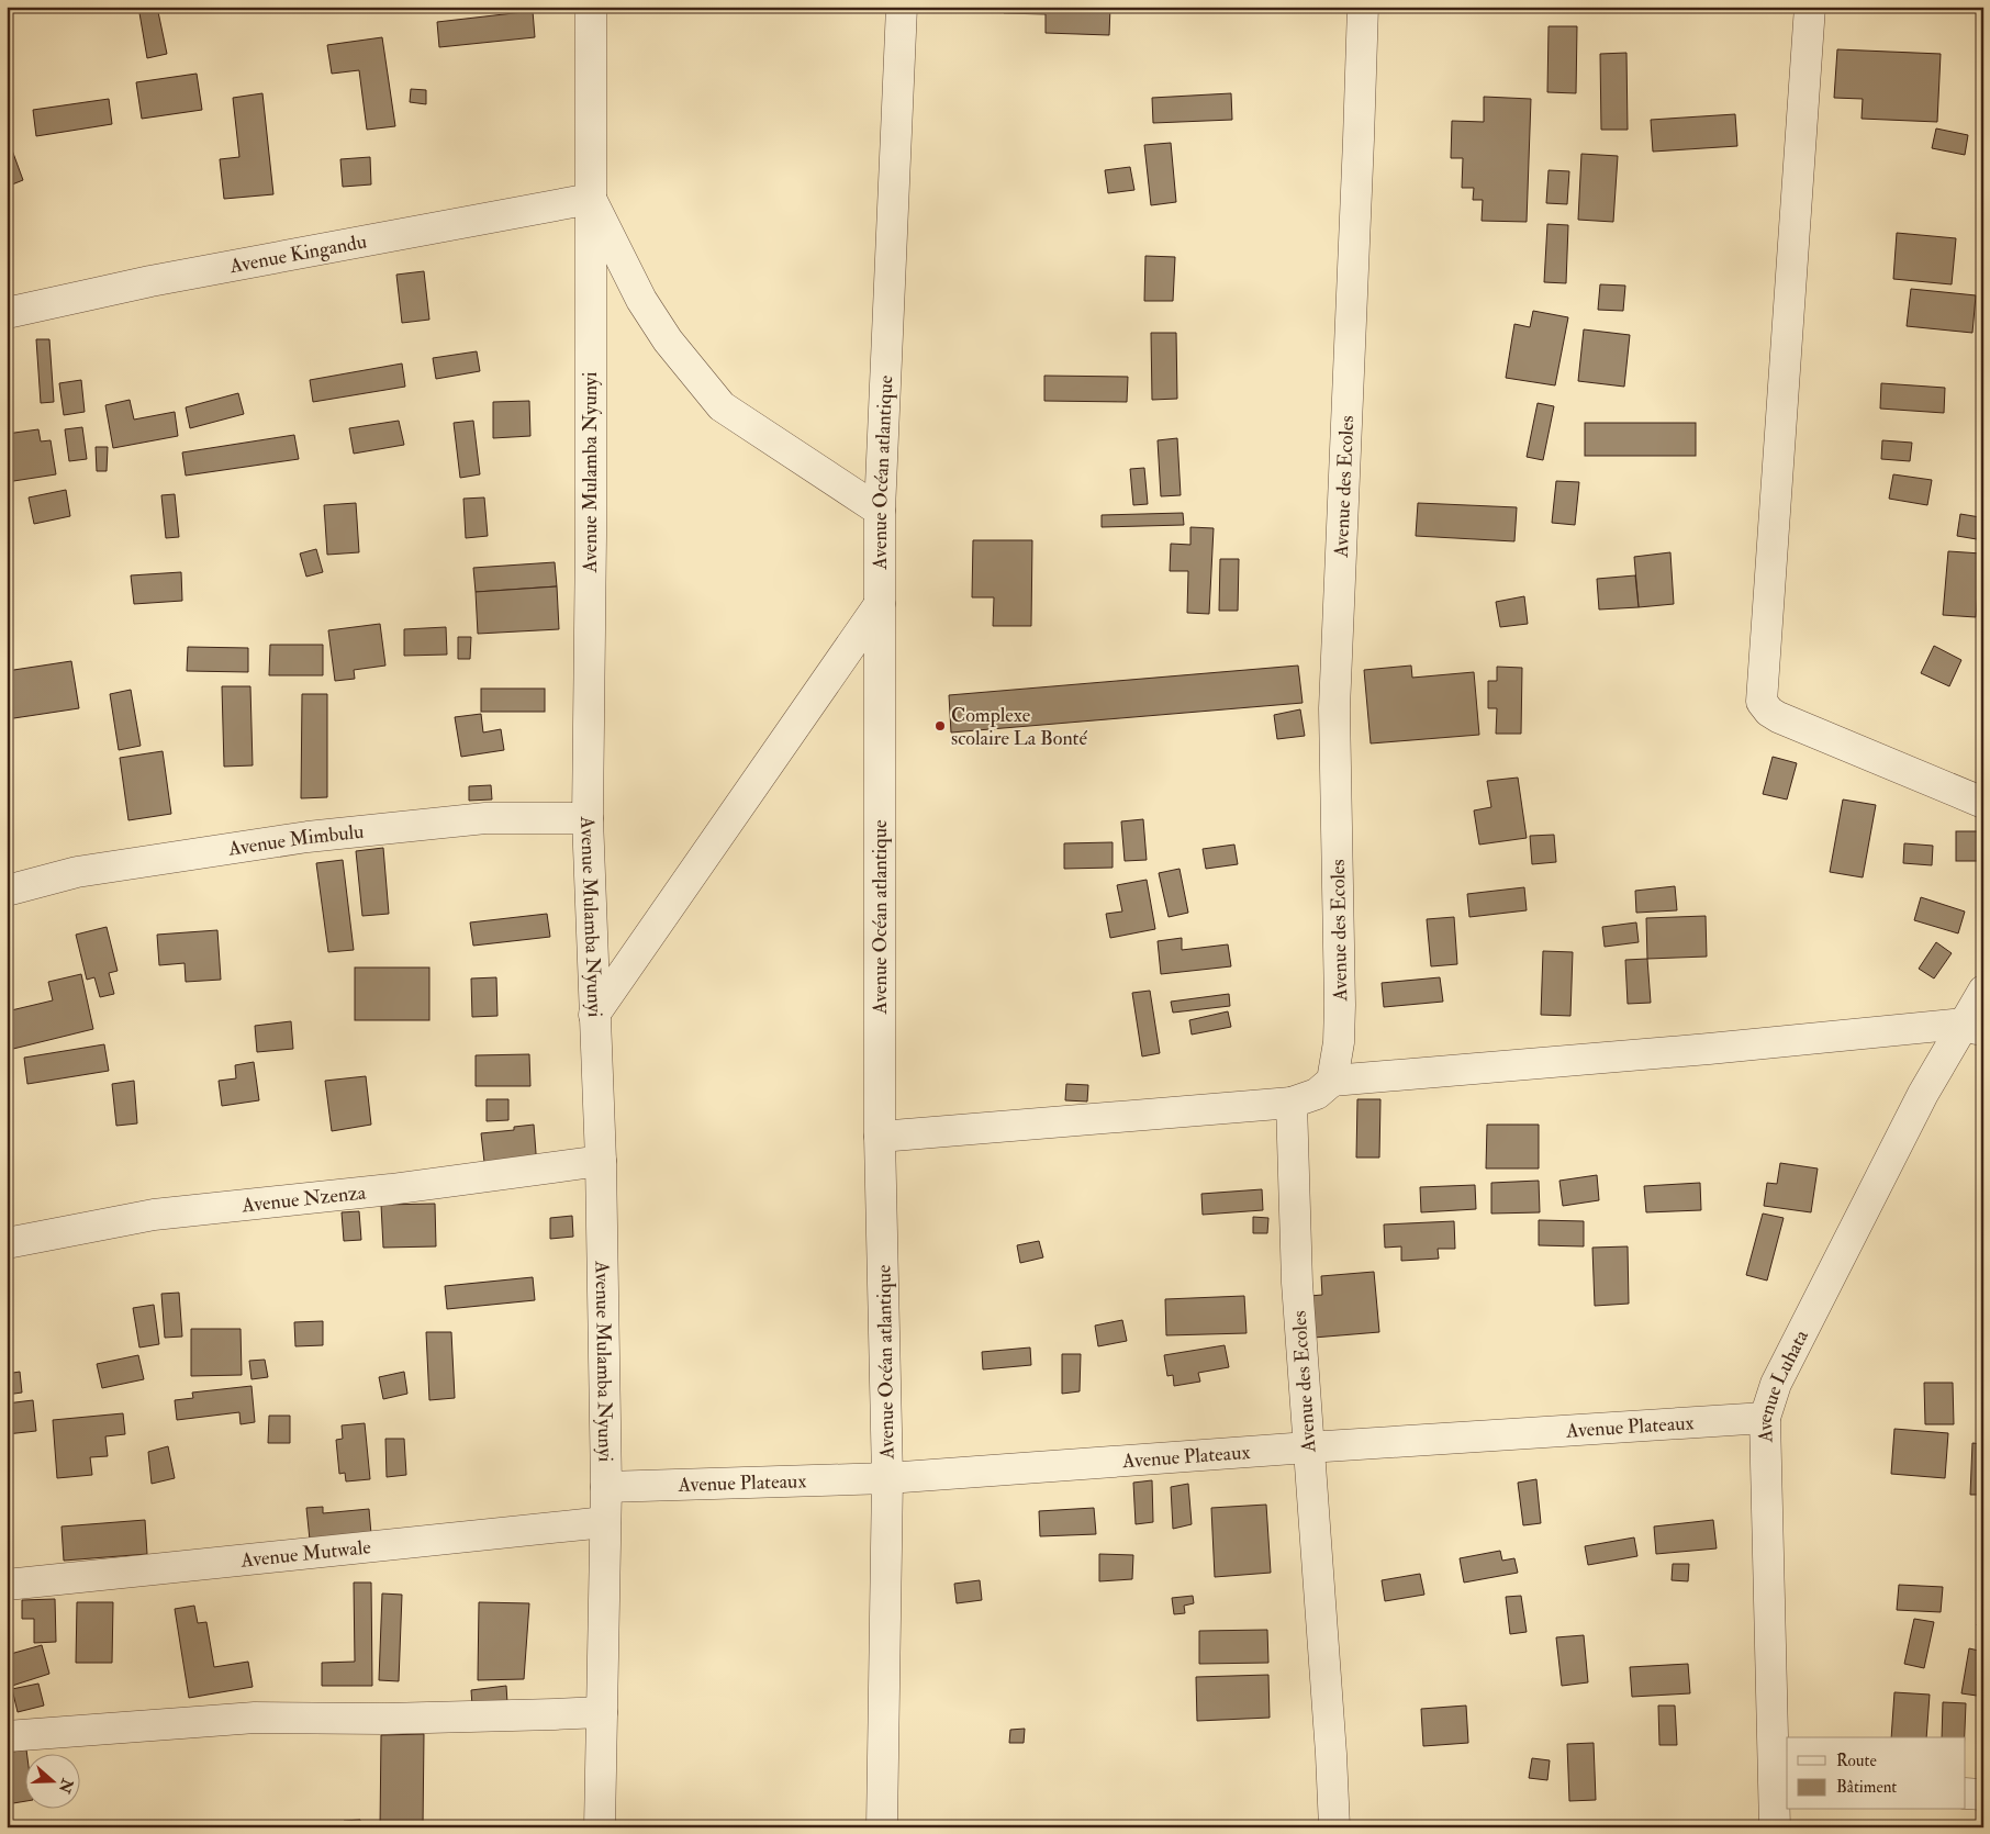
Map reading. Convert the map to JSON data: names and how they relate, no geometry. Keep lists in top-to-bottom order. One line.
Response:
{"streets":{"street":["Avenue Kingandu","Avenue Mulamba Nyunyi","Avenue Océan atlantique","Avenue des Ecoles","Avenue Mimbulu","Avenue Nzenza","Avenue Luhata","Avenue Plateaux","Avenue Mutwale"]},"crossings":[["Avenue Kingandu","Avenue Mulamba Nyunyi"],["Avenue Mulamba Nyunyi","Avenue Mimbulu"],["Avenue Mulamba Nyunyi","Avenue Nzenza"],["Avenue Mulamba Nyunyi","Avenue Plateaux"],["Avenue Mulamba Nyunyi","Avenue Mutwale"],["Avenue Océan atlantique","Avenue Plateaux"],["Avenue des Ecoles","Avenue Plateaux"],["Avenue Luhata","Avenue Plateaux"]],"places":["Complexe scolaire La Bonté"],"legend":["Route","Bâtiment"],"north":"right"}
